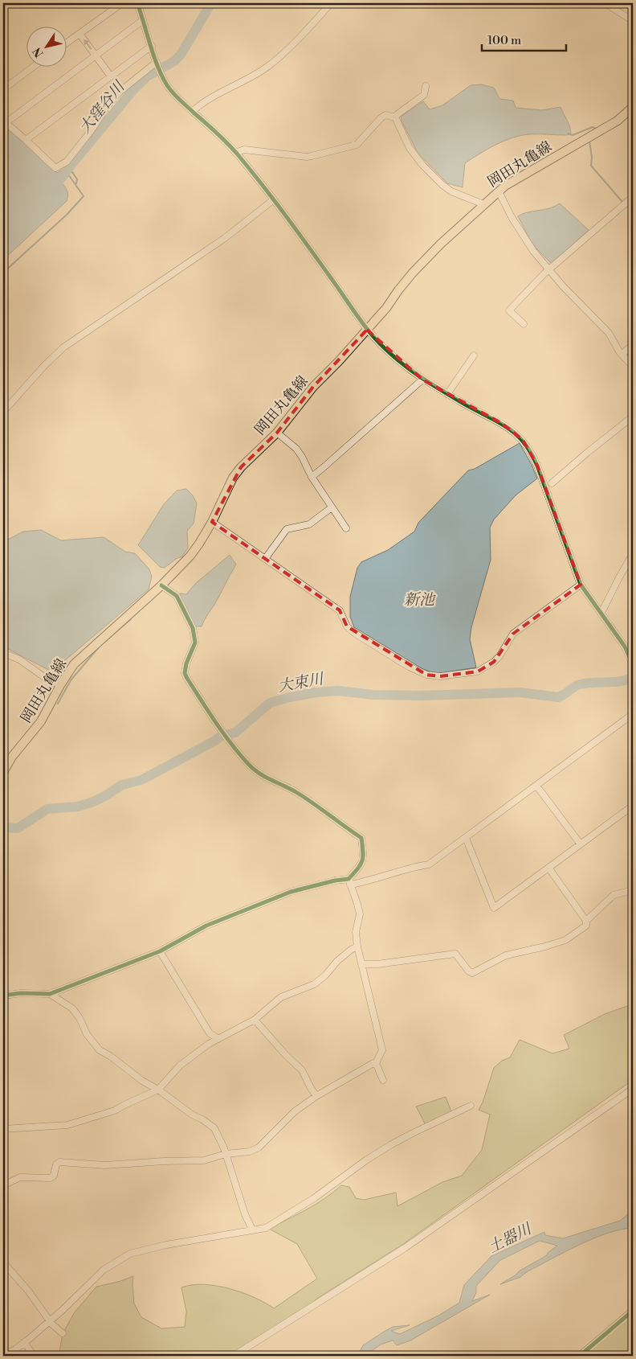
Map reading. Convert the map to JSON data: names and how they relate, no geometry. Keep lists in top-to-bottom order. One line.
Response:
{"streets":{"main road":["岡田丸亀線"]},"water":["大窪谷川","新池","大束川","土器川"],"scale_bar":"100 m","north":"bottom left"}
